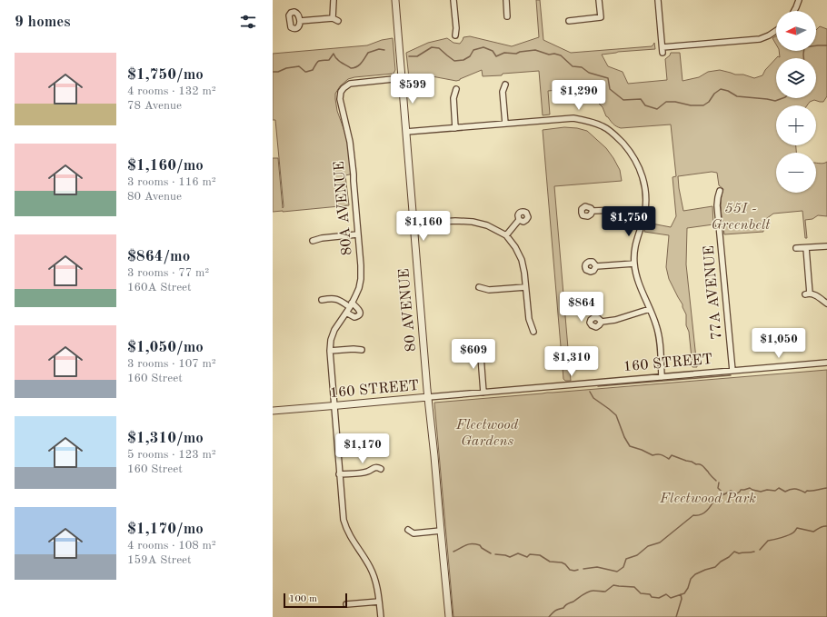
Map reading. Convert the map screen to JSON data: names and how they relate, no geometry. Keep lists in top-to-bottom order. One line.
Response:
{"streets":{"street":["80A AVENUE","77A AVENUE","80 AVENUE","160 STREET"]},"crossings":[["80A AVENUE","80 AVENUE"],["80A AVENUE","160 STREET"],["77A AVENUE","160 STREET"],["80 AVENUE","160 STREET"]],"parks":["55I - Greenbelt","Fleetwood Gardens","Fleetwood Park"],"scale_bar":"100 m","north":"left","page":{"heading":"9 homes","map_buttons":["+","−"],"list":[{"name":"$1,750/mo","note":"4 rooms · 132 m² · 78 Avenue"},{"name":"$1,160/mo","note":"3 rooms · 116 m² · 80 Avenue"},{"name":"$864/mo","note":"3 rooms · 77 m² · 160A Street"},{"name":"$1,050/mo","note":"3 rooms · 107 m² · 160 Street"},{"name":"$1,310/mo","note":"5 rooms · 123 m² · 160 Street"},{"name":"$1,170/mo","note":"4 rooms · 108 m² · 159A Street"}],"price":["$599","$1,290","$1,750","$1,160","$864","$1,050","$609","$1,310","$1,170"],"scale":"100 m"}}
